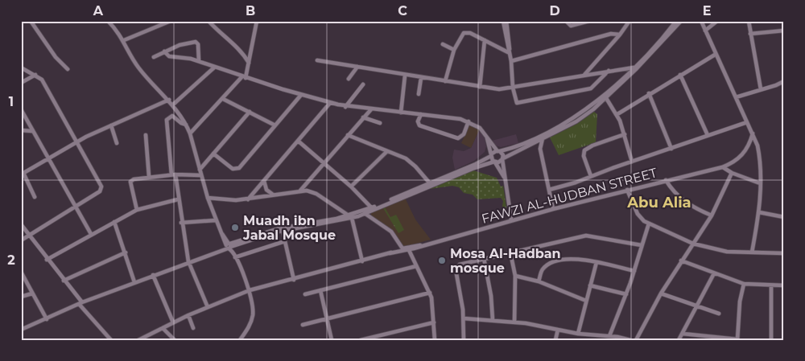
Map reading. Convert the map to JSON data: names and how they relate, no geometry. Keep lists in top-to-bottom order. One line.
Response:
{"streets":{"street":["FAWZI AL-HUDBAN STREET"]},"districts":["Abu Alia"],"places":["Muadh ibn Jabal Mosque","Mosa Al-Hadban mosque"],"grid":{"columns":["A","B","C","D","E"],"rows":["1","2"]}}
